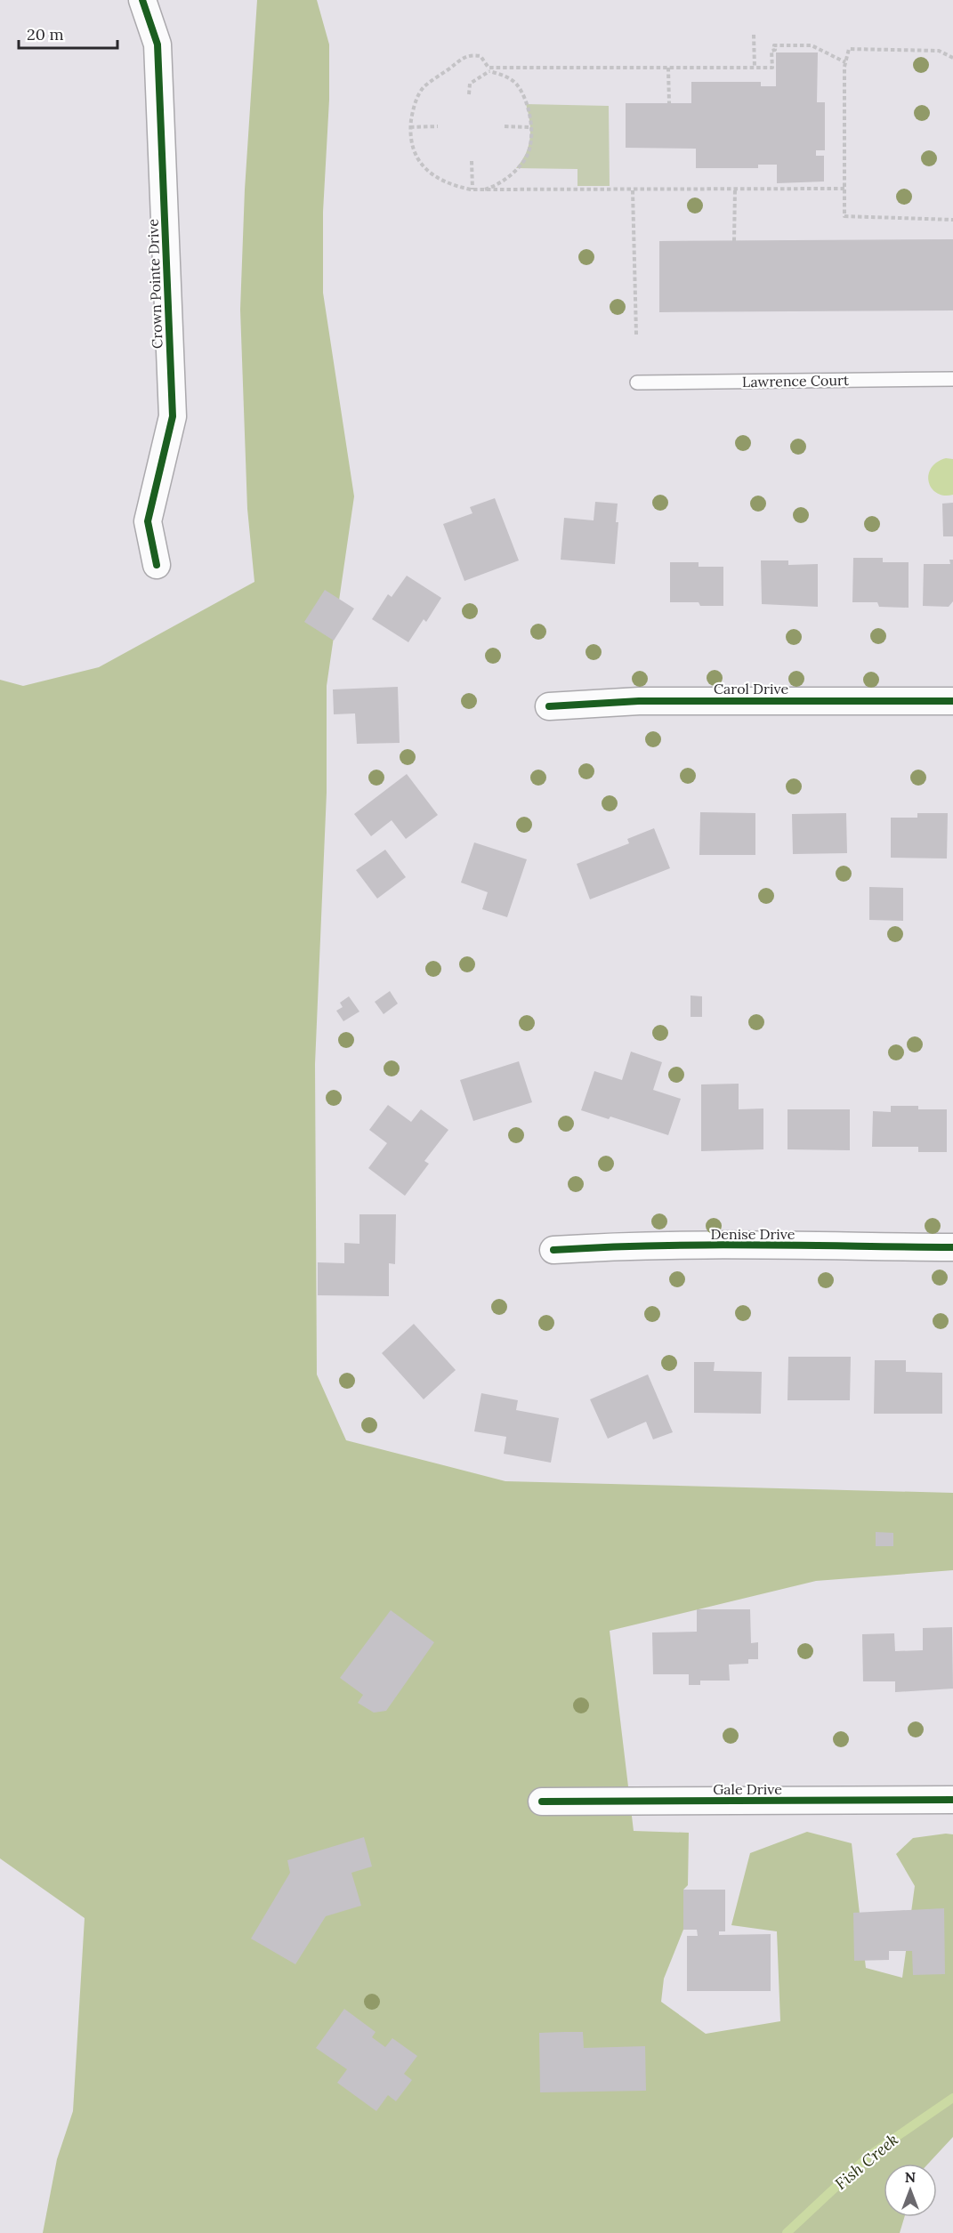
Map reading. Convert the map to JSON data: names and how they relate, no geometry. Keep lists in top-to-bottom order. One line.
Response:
{"streets":{"street":["Crown Pointe Drive","Carol Drive","Denise Drive","Gale Drive"],"lane":["Lawrence Court"]},"water":["Fish Creek"],"scale_bar":"20 m","north":"top"}
